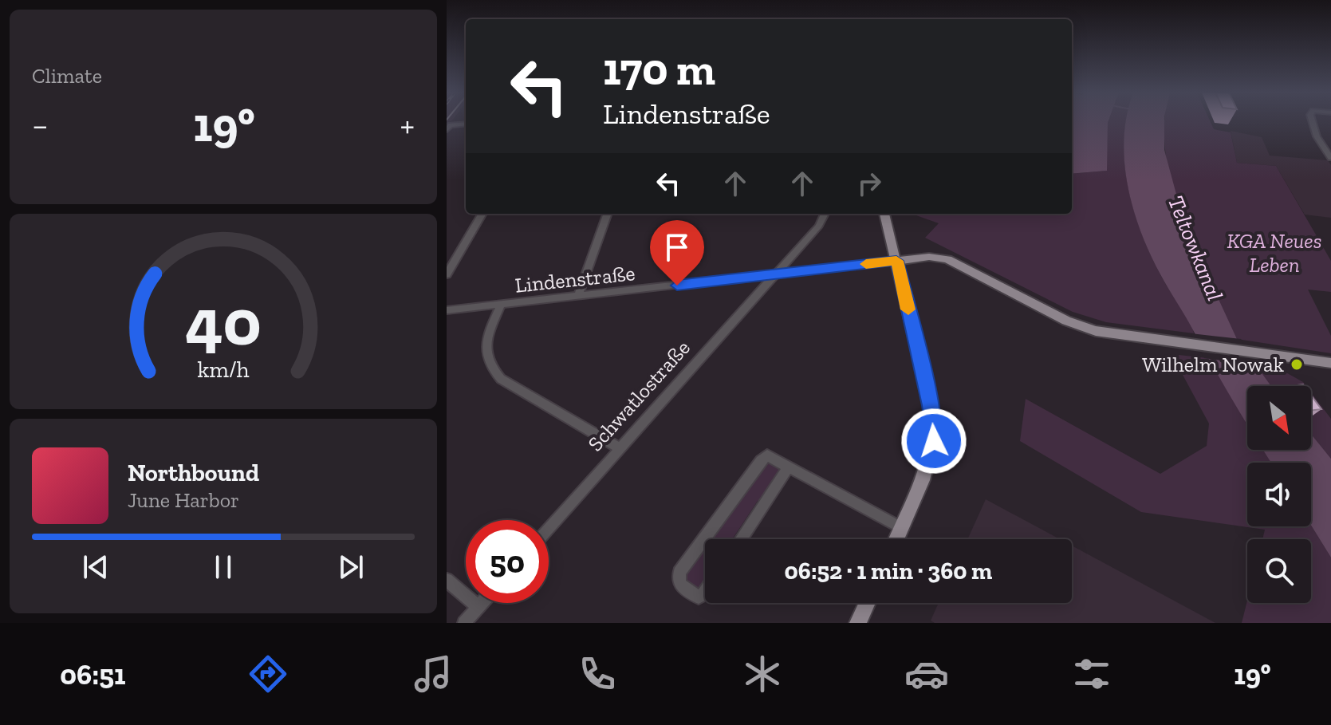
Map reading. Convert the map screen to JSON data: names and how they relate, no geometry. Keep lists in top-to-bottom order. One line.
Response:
{"streets":{"street":["Lindenstraße","Schwatlostraße"]},"crossings":[["Lindenstraße","Schwatlostraße"]],"water":["Teltowkanal"],"parks":["KGA Neues Leben"],"places":["Wilhelm Nowak"],"north":"bottom right","page":{"tile":"Climate","turn":["170 m","Lindenstraße"],"heat":["−","19°","+"],"song":["Northbound","June Harbor"],"limit":"50","trip":"06:52 · 1 min · 360 m","tabs":["06:51","19°"],"gauge":["40","km/h"]}}
